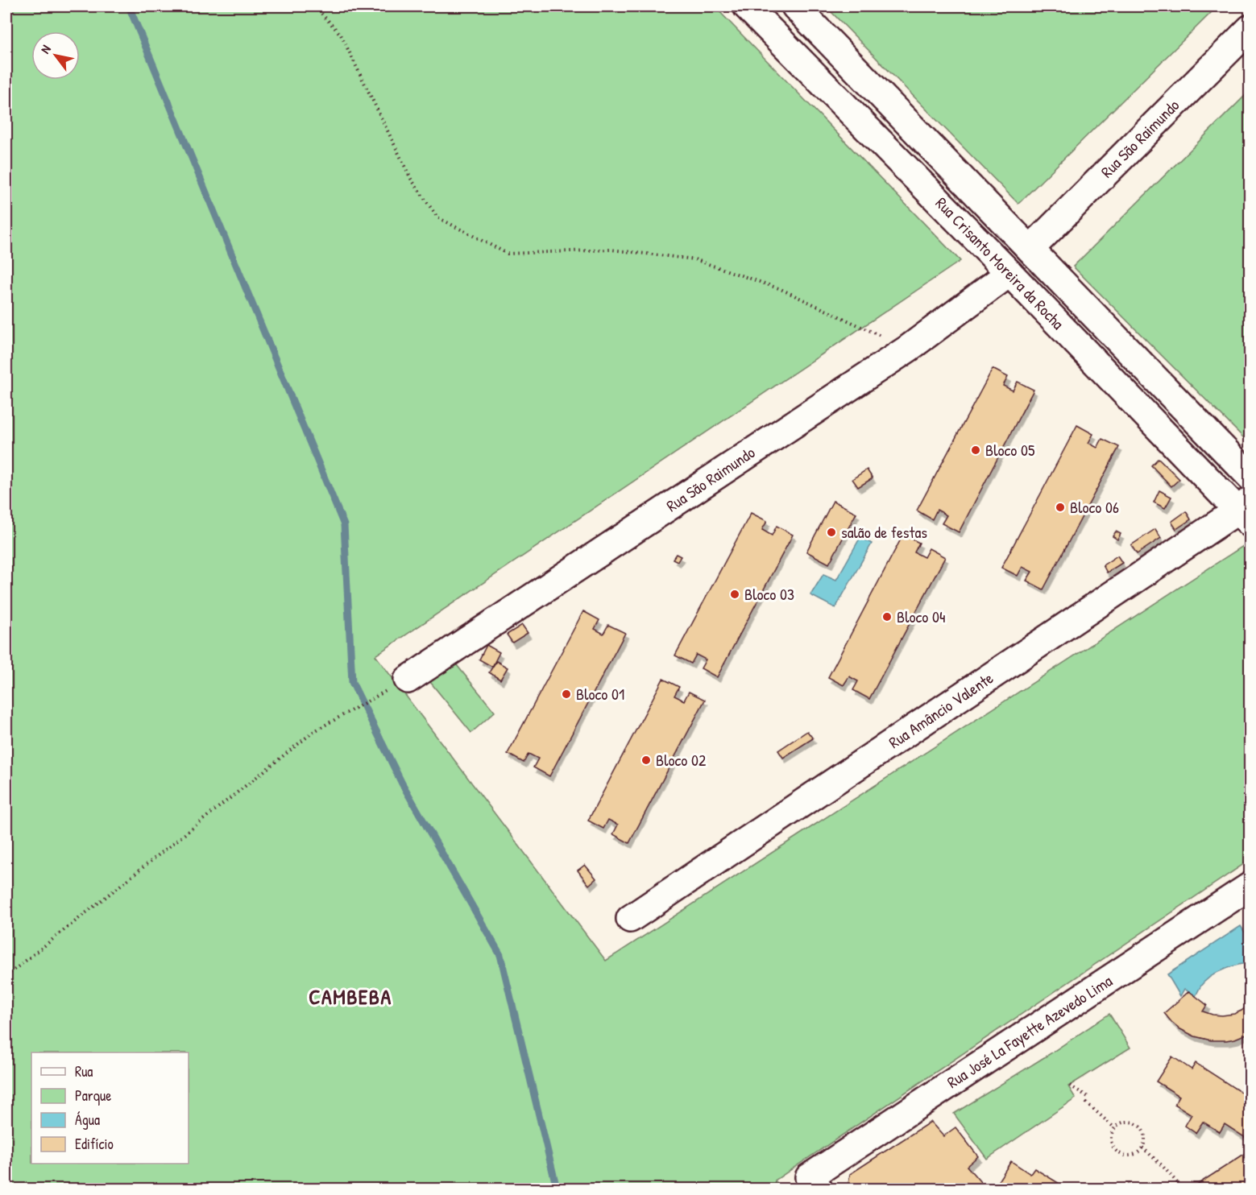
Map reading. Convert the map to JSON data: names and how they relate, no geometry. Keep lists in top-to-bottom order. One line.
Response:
{"streets":{"street":["Rua São Raimundo","Rua Crisanto Moreira da Rocha","Rua Amâncio Valente","Rua José La Fayette Azevedo Lima"]},"crossings":[["Rua São Raimundo","Rua Crisanto Moreira da Rocha"],["Rua Crisanto Moreira da Rocha","Rua Amâncio Valente"]],"districts":["CAMBEBA"],"places":["Bloco 05","Bloco 06","salão de festas","Bloco 03","Bloco 04","Bloco 01","Bloco 02"],"legend":["Rua","Parque","Água","Edifício"],"north":"top left"}
